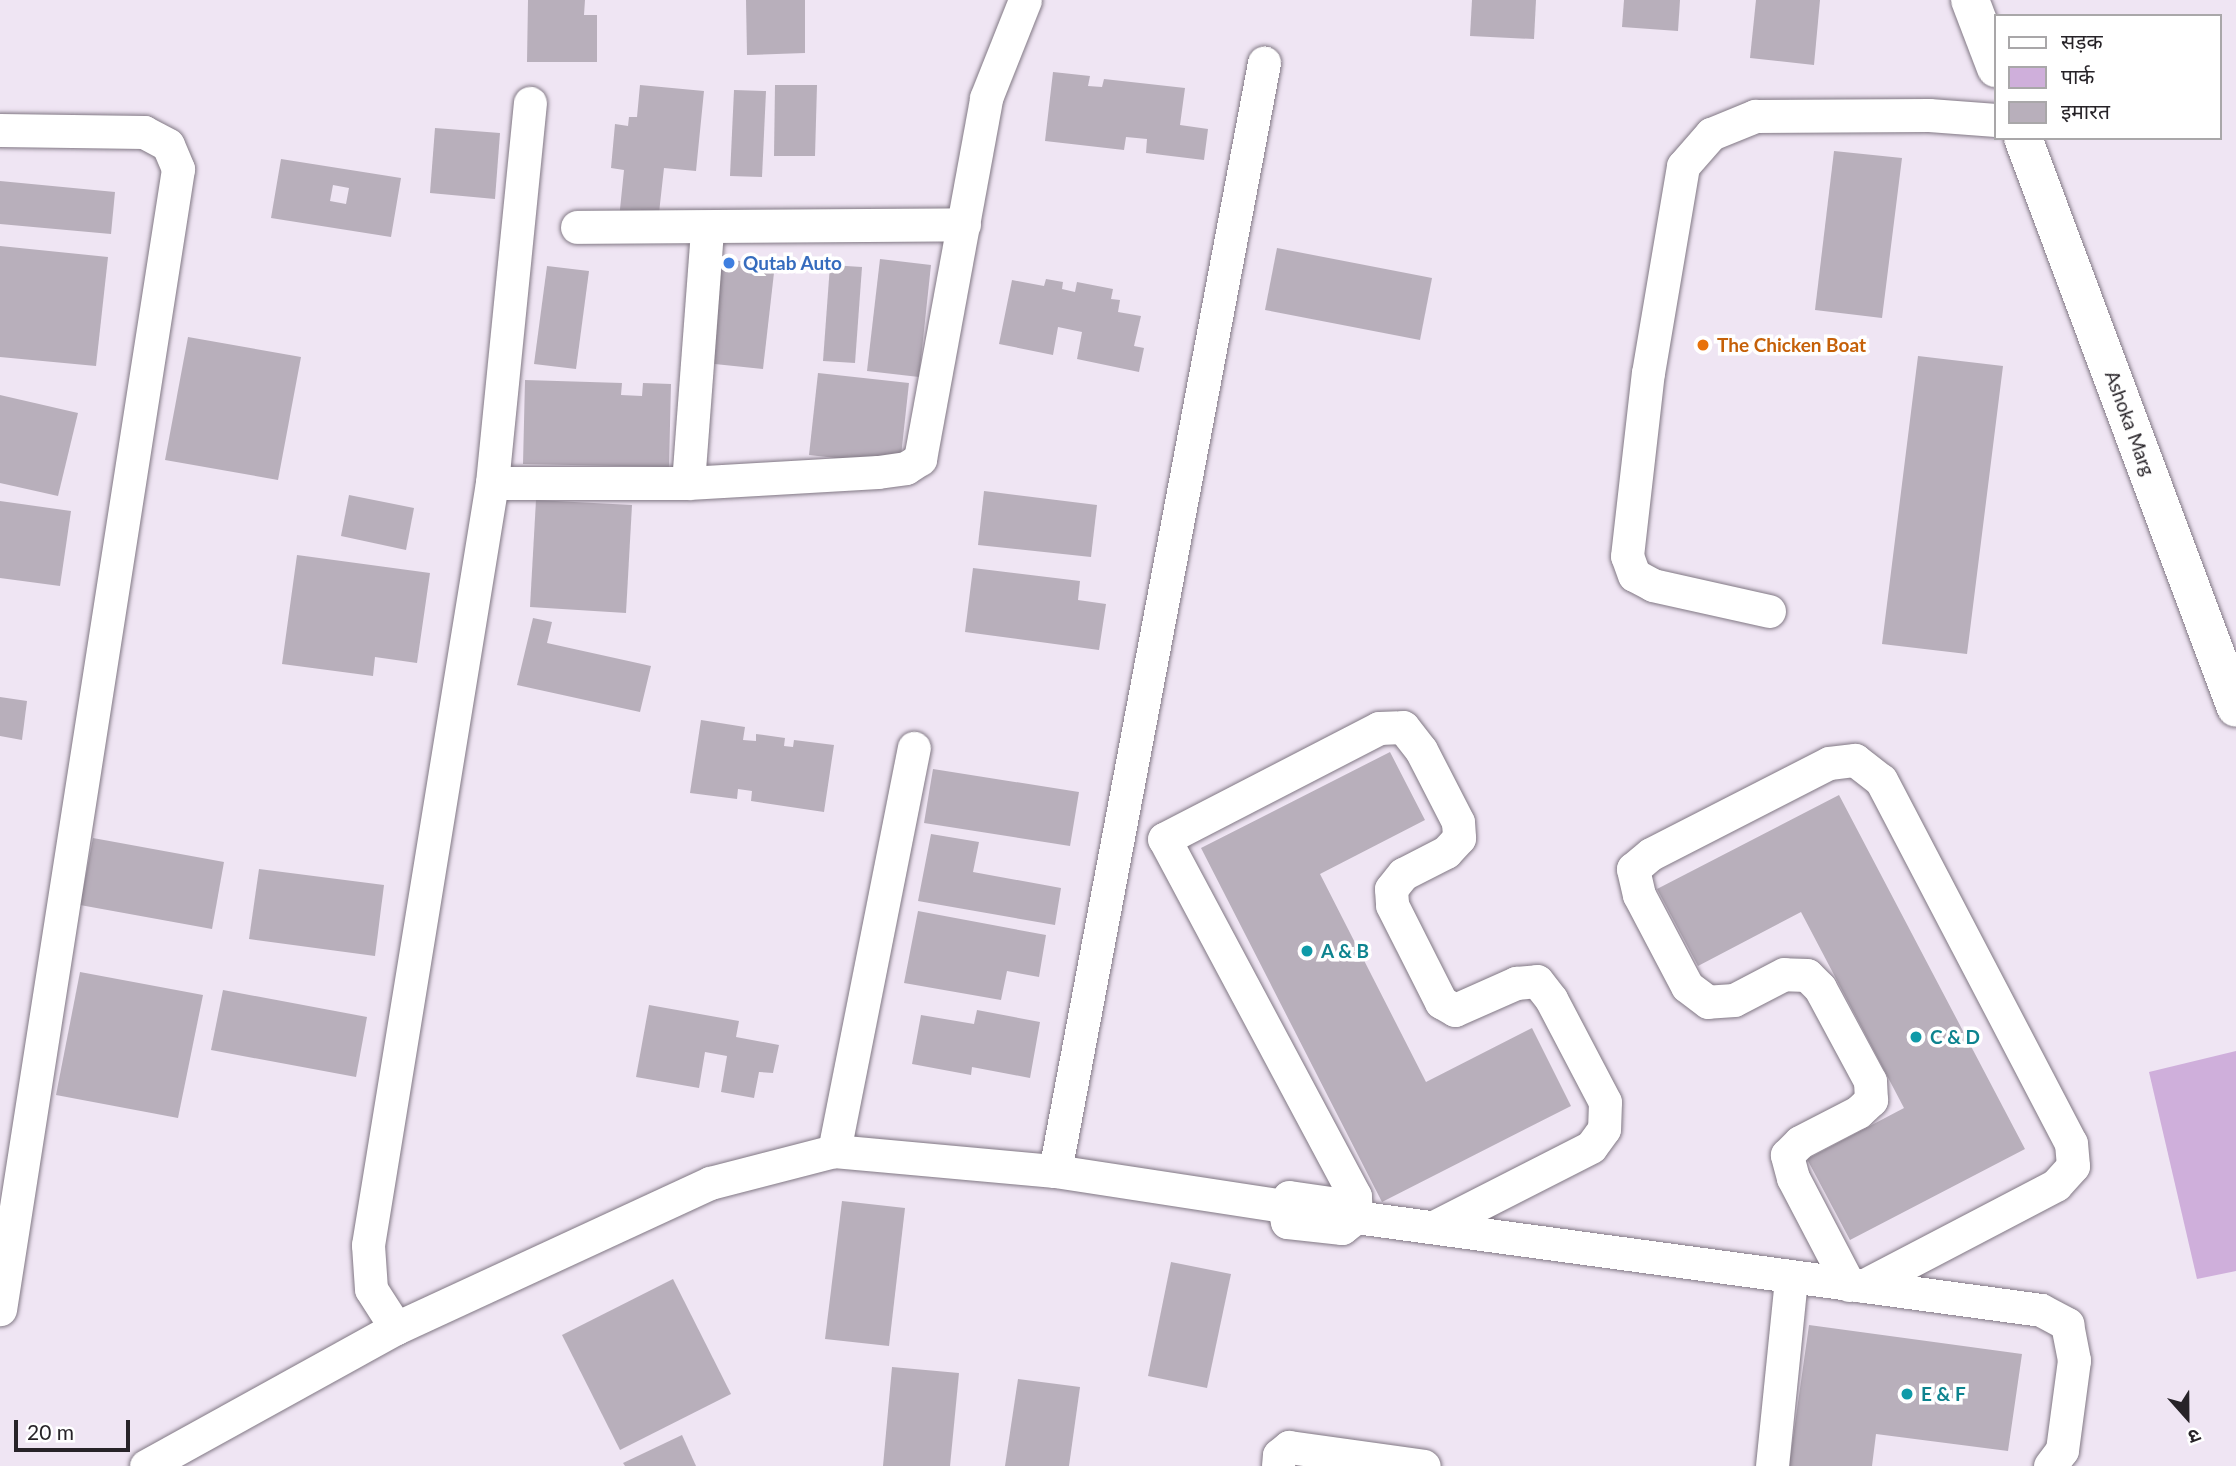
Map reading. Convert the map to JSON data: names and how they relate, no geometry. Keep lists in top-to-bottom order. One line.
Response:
{"streets":{"street":["Ashoka Marg"]},"places":["Qutab Auto","The Chicken Boat","A & B","C & D","E & F"],"legend":["सड़क","पार्क","इमारत"],"scale_bar":"20 m","north":"bottom"}
